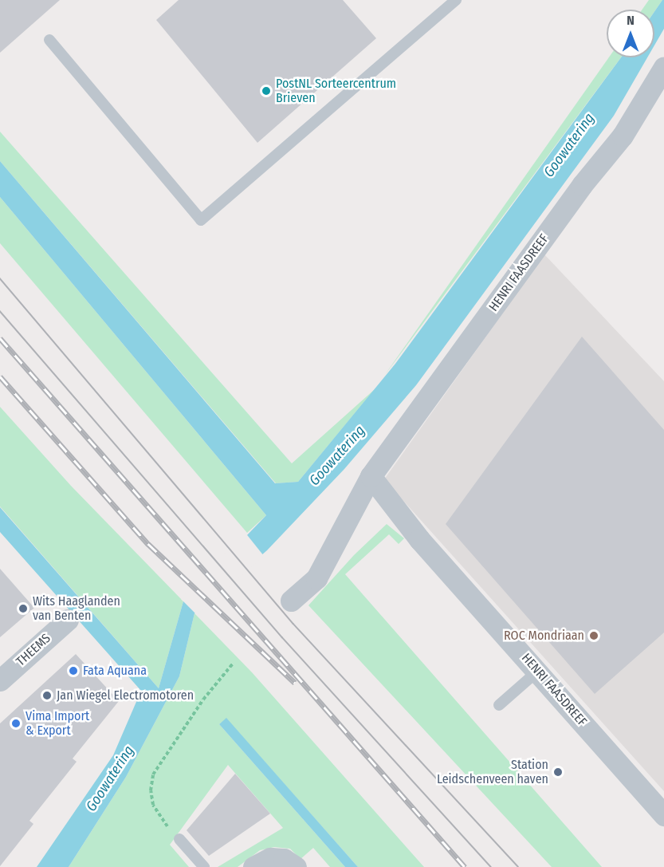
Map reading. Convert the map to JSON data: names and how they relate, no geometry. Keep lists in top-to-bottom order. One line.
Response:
{"streets":{"street":["HENRI FAASDREEF","THEEMS"]},"water":["Goowatering"],"places":["PostNL Sorteercentrum Brieven","Wits Haaglanden van Benten","ROC Mondriaan","Fata Aquana","Jan Wiegel Electromotoren","Vima Import & Export","Station Leidschenveen haven"],"north":"top"}
